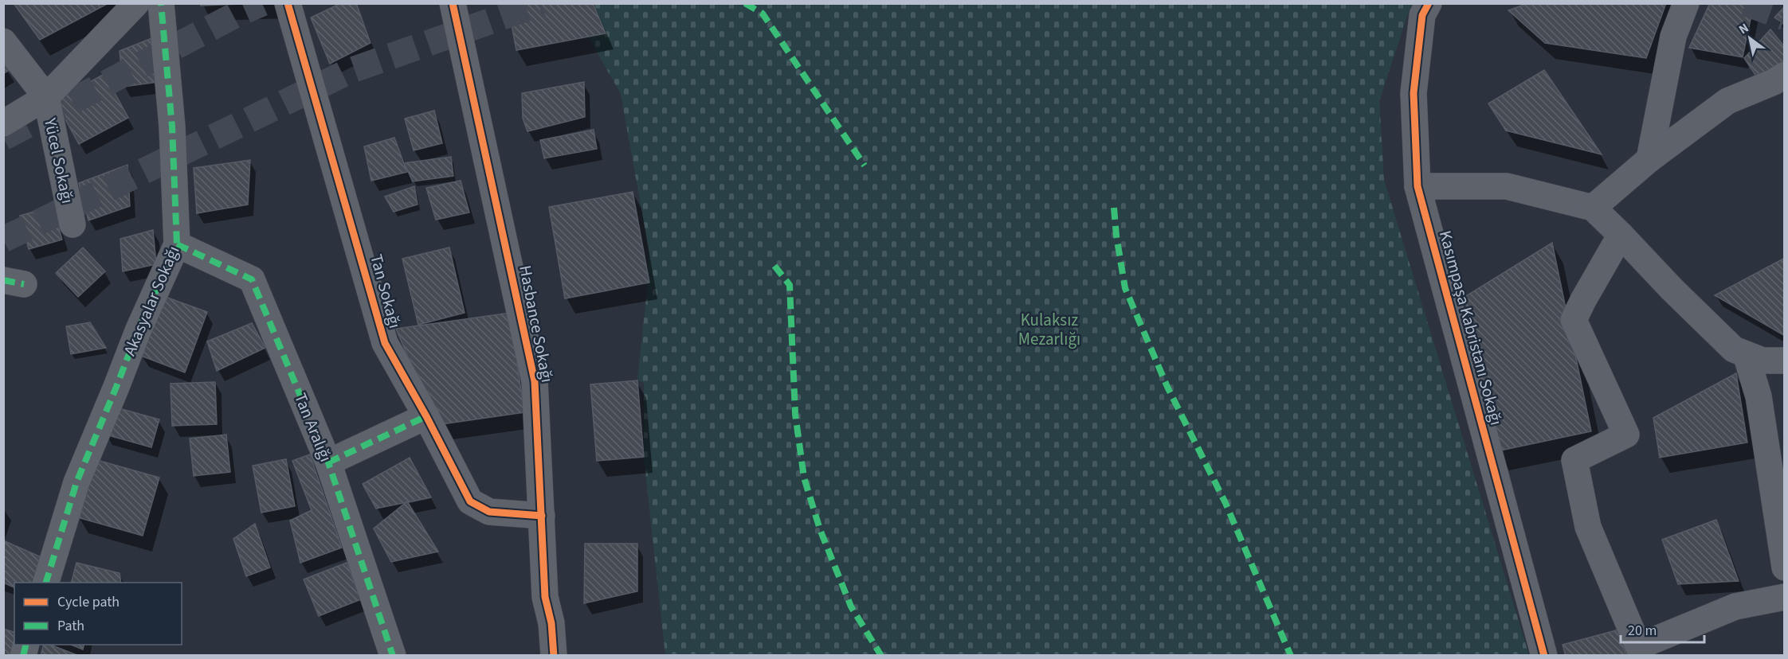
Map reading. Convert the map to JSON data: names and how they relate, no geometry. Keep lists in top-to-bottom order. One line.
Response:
{"streets":{"street":["Yücel Sokağı","Tan Sokağı","Akasyalar Sokağı","Hasbance Sokağı","Kasımpaşa Kabristanı Sokağı","Tan Aralığı"]},"crossings":[["Tan Sokağı","Hasbance Sokağı"],["Akasyalar Sokağı","Tan Aralığı"]],"parks":["Kulaksız Mezarlığı"],"legend":["Cycle path","Path"],"scale_bar":"20 m","north":"top left"}
